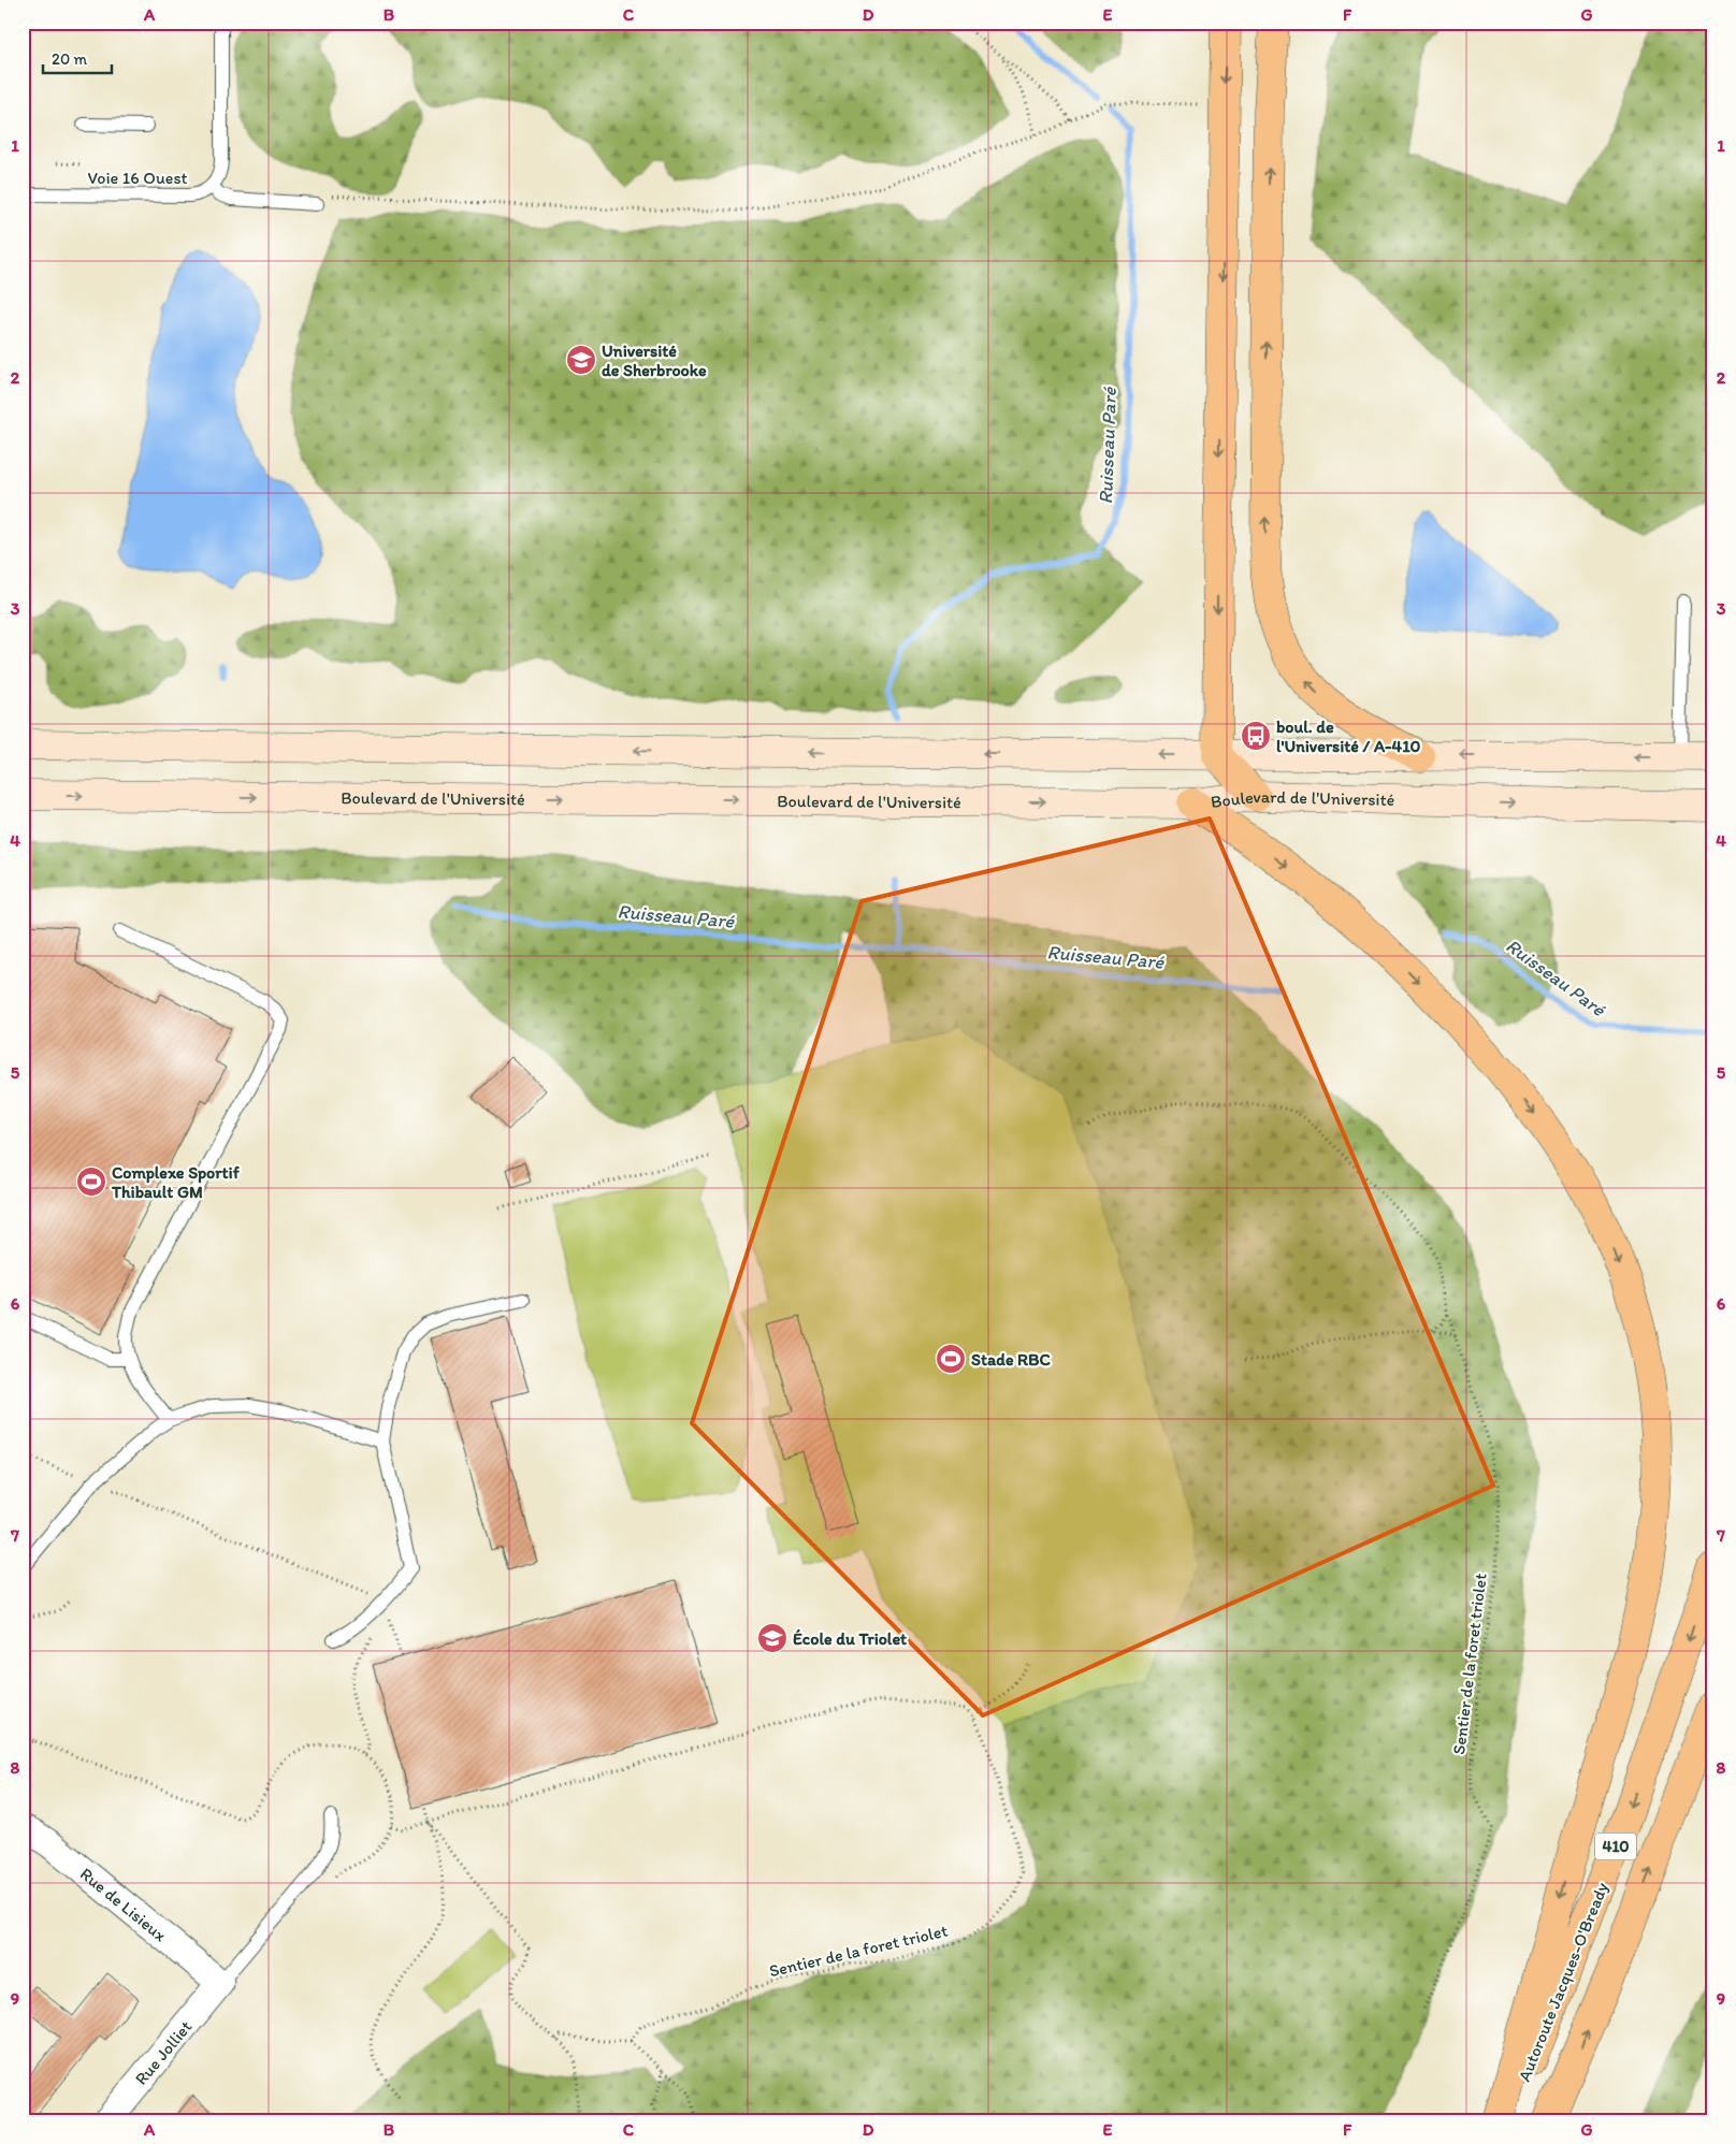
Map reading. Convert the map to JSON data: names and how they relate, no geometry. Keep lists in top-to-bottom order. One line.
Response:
{"streets":{"highway":["410","Autoroute Jacques-O'Bready"],"main road":["Boulevard de l'Université"],"street":["Rue de Lisieux","Rue Jolliet"],"lane":["Voie 16 Ouest"],"path":["Sentier de la foret triolet"]},"crossings":[["Rue de Lisieux","Rue Jolliet"]],"water":["Ruisseau Paré"],"places":{"school or university":["Université de Sherbrooke","École du Triolet"],"bus stop":["boul. de l'Université / A-410"],"sports":["Complexe Sportif Thibault GM","Stade RBC"]},"scale_bar":"20 m","grid":{"columns":["A","B","C","D","E","F","G"],"rows":["1","2","3","4","5","6","7","8","9"]}}
